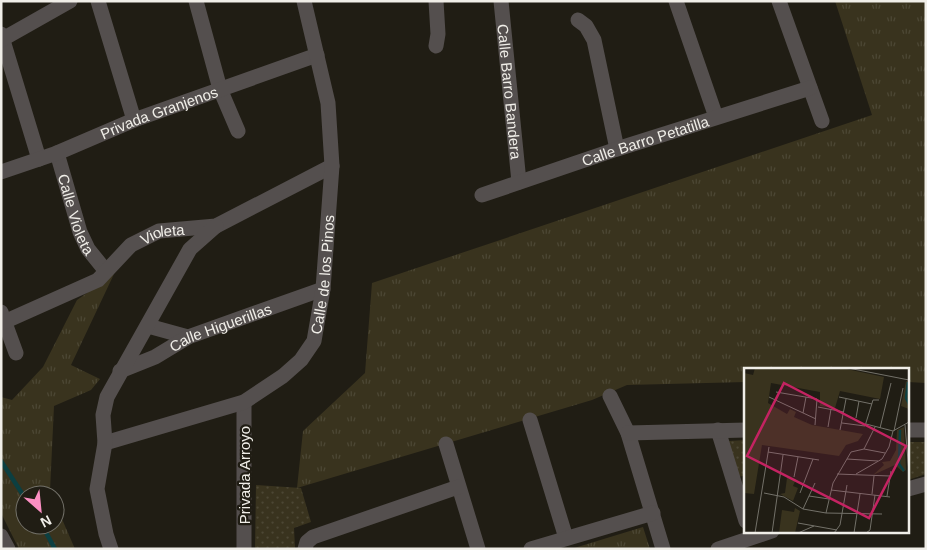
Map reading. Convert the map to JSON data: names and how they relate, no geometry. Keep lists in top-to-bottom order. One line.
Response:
{"streets":{"street":["Calle Barro Bandera","Privada Granjenos","Calle Barro Petatilla","Calle Violeta","Violeta","Calle de los Pinos","Calle Higuerillas","Privada Arroyo"]},"crossings":[["Calle Barro Bandera","Calle Barro Petatilla"],["Privada Granjenos","Calle Violeta"],["Privada Granjenos","Calle de los Pinos"],["Calle Violeta","Violeta"],["Violeta","Calle de los Pinos"],["Calle de los Pinos","Calle Higuerillas"],["Calle de los Pinos","Privada Arroyo"]],"north":"bottom right"}
